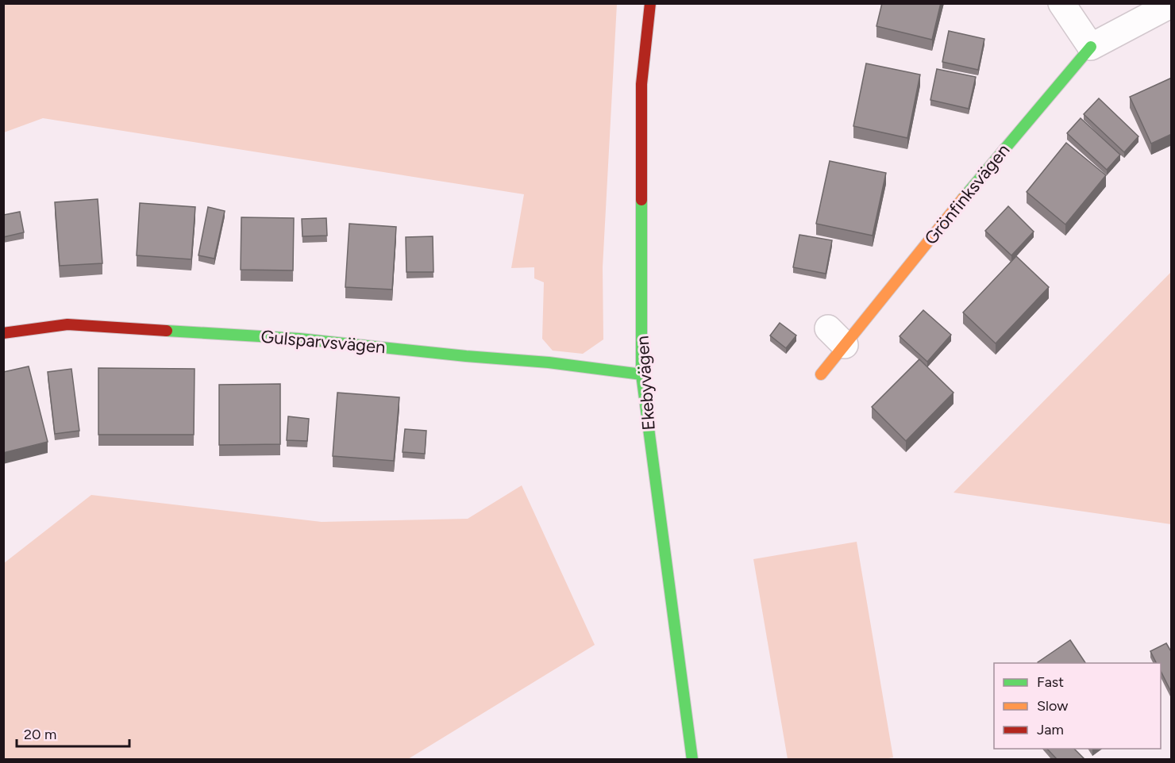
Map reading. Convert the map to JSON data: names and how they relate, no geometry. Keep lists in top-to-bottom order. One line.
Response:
{"streets":{"street":["Grönfinksvägen","Gulsparvsvägen","Ekebyvägen"]},"crossings":[["Gulsparvsvägen","Ekebyvägen"]],"legend":["Fast","Slow","Jam"],"scale_bar":"20 m"}
